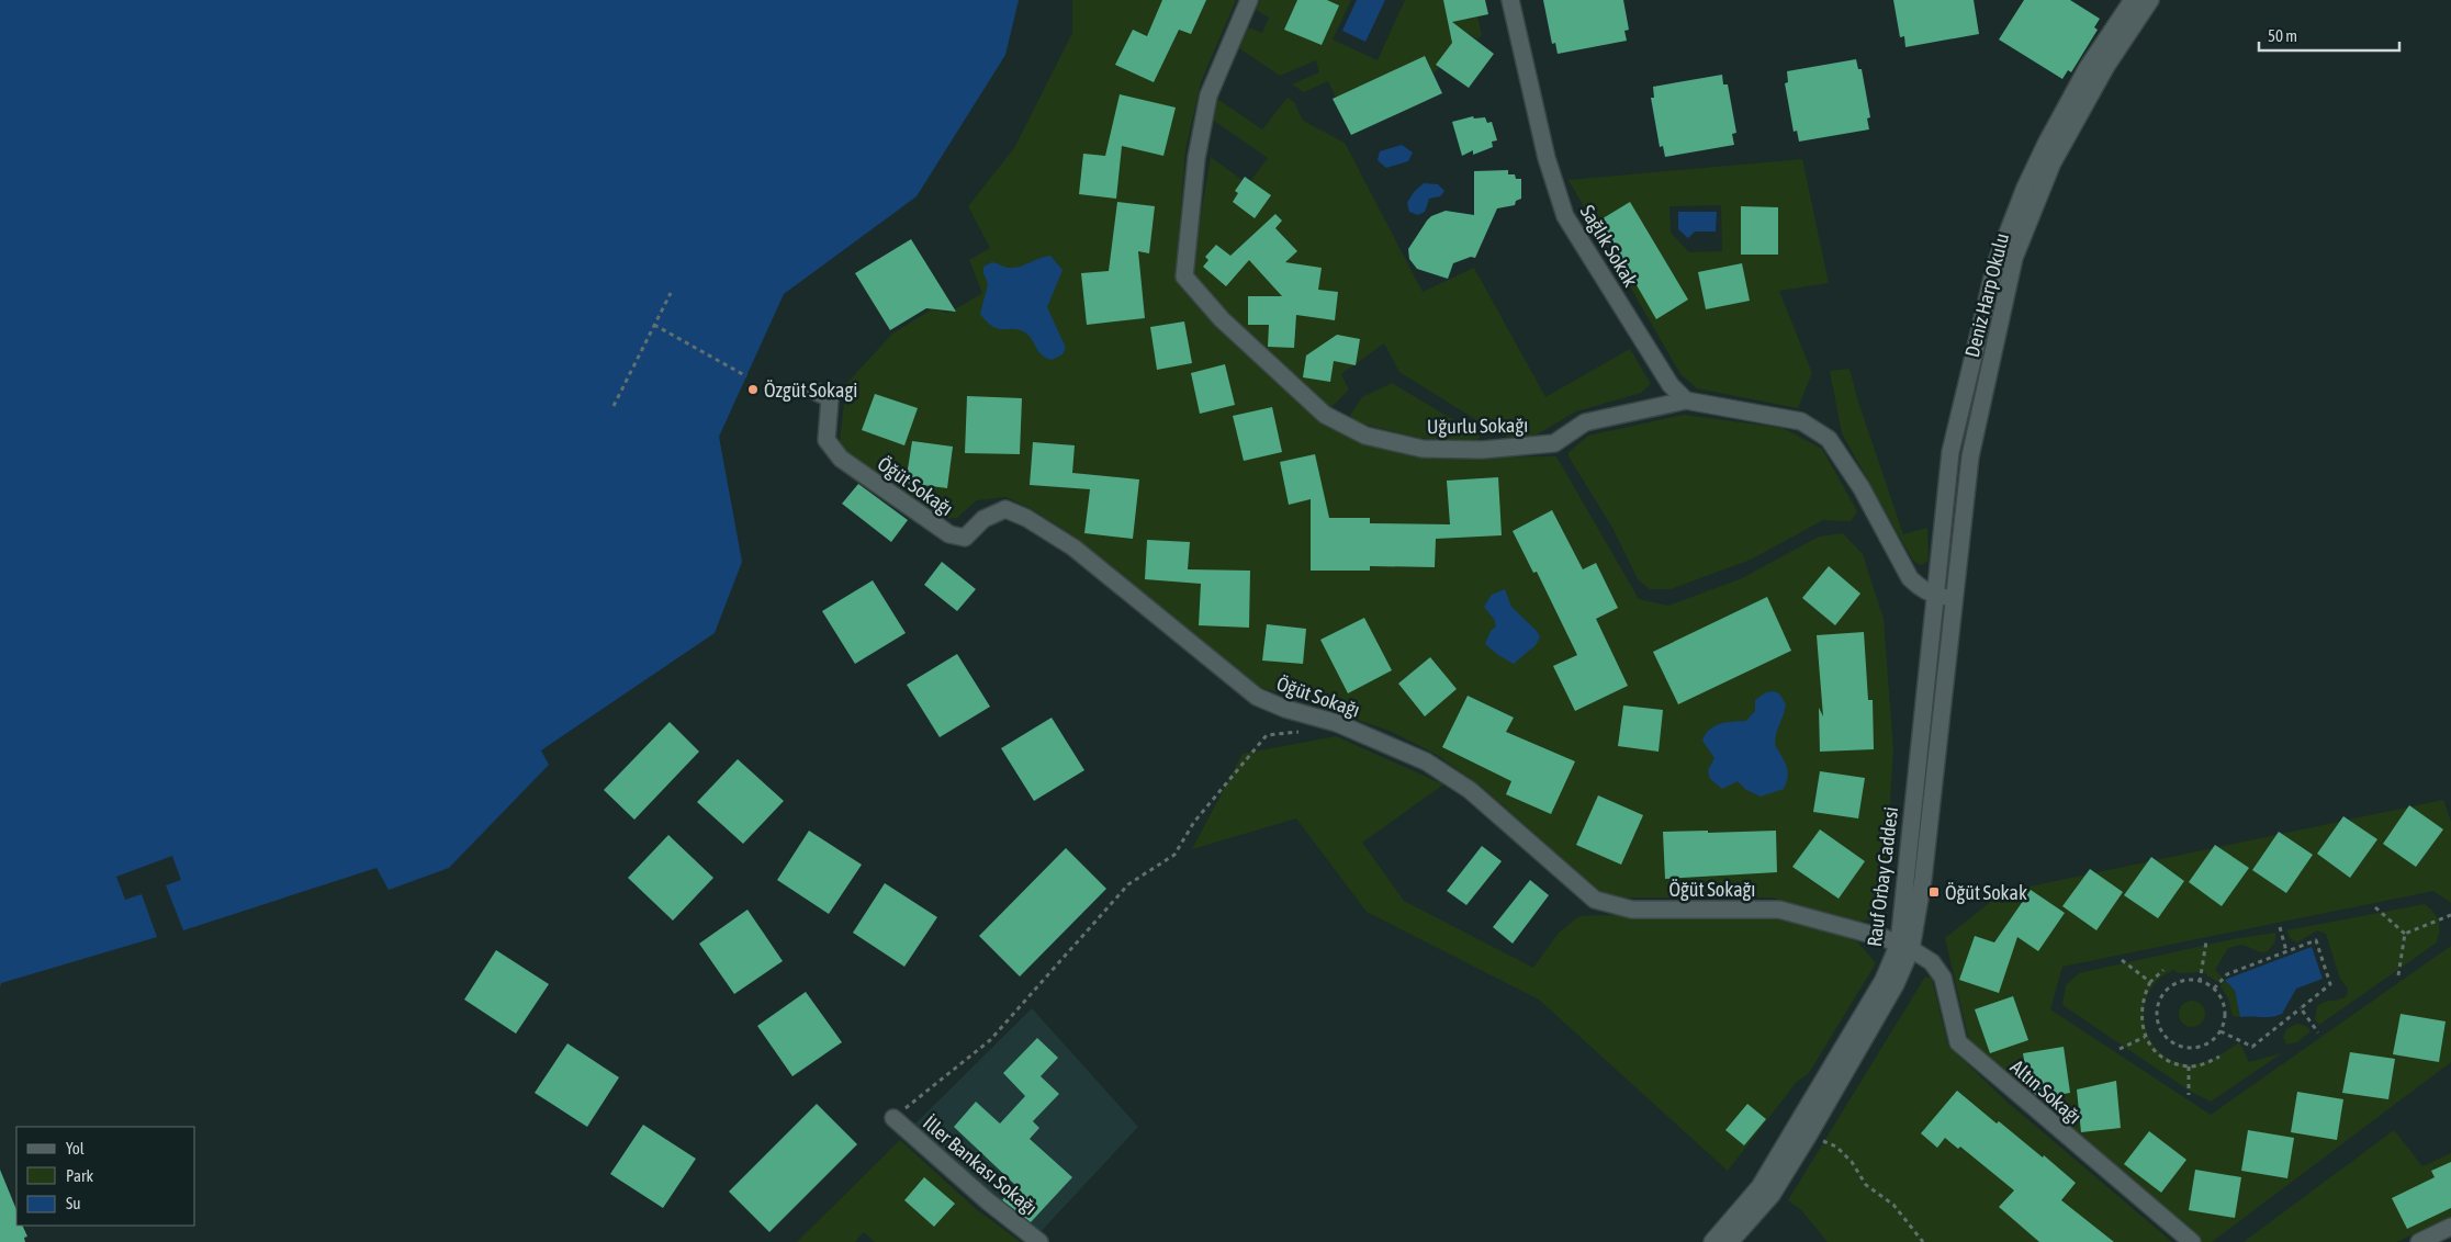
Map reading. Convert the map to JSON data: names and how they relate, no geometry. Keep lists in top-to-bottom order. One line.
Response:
{"streets":{"street":["Sağlık Sokak","Deniz Harp Okulu","Uğurlu Sokağı","Öğüt Sokağı","Rauf Orbay Caddesi","Altın Sokağı","İller Bankası Sokağı"]},"crossings":[["Sağlık Sokak","Uğurlu Sokağı"],["Deniz Harp Okulu","Uğurlu Sokağı"],["Deniz Harp Okulu","Rauf Orbay Caddesi"],["Uğurlu Sokağı","Rauf Orbay Caddesi"],["Öğüt Sokağı","Rauf Orbay Caddesi"],["Öğüt Sokağı","Altın Sokağı"],["Rauf Orbay Caddesi","Altın Sokağı"]],"places":{"other":["Özgüt Sokagi"],"transit":["Öğüt Sokak"]},"legend":["Yol","Park","Su"],"scale_bar":"50 m"}
